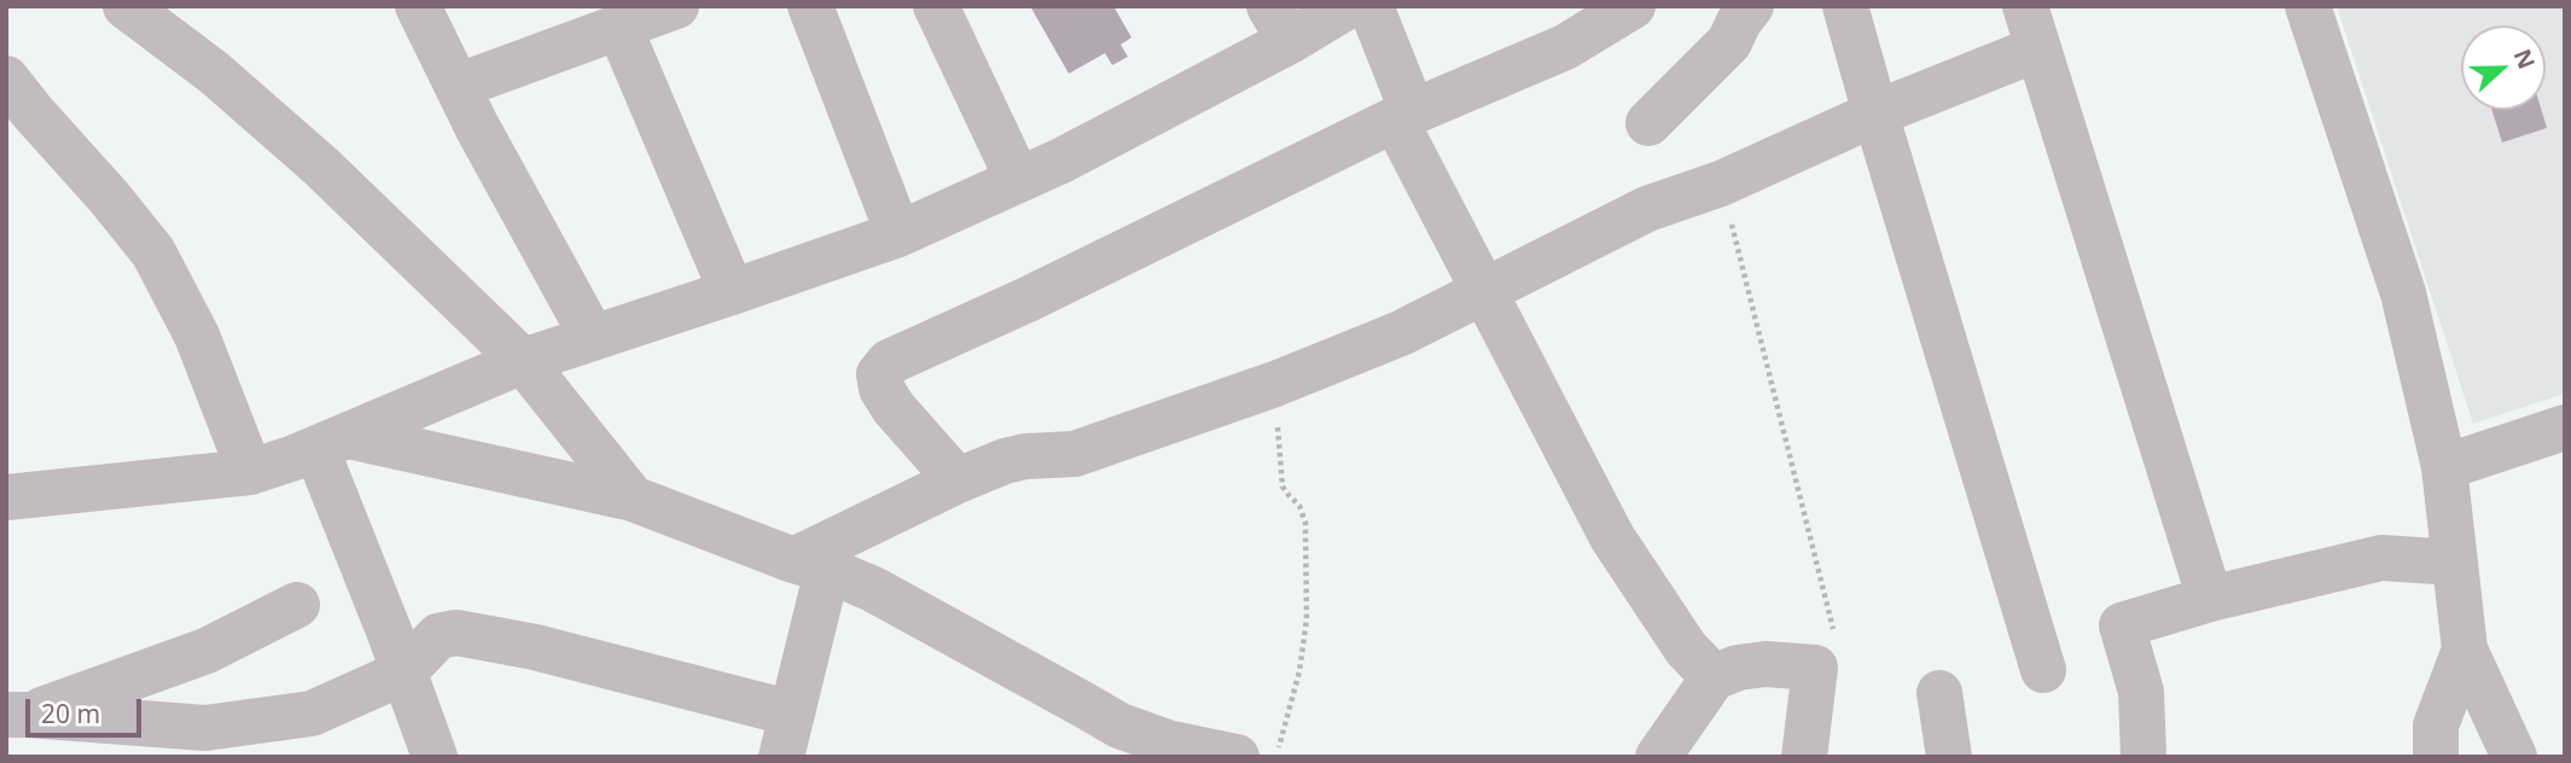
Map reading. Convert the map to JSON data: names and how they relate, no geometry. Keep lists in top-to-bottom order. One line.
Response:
{"scale_bar":"20 m","north":"right"}
